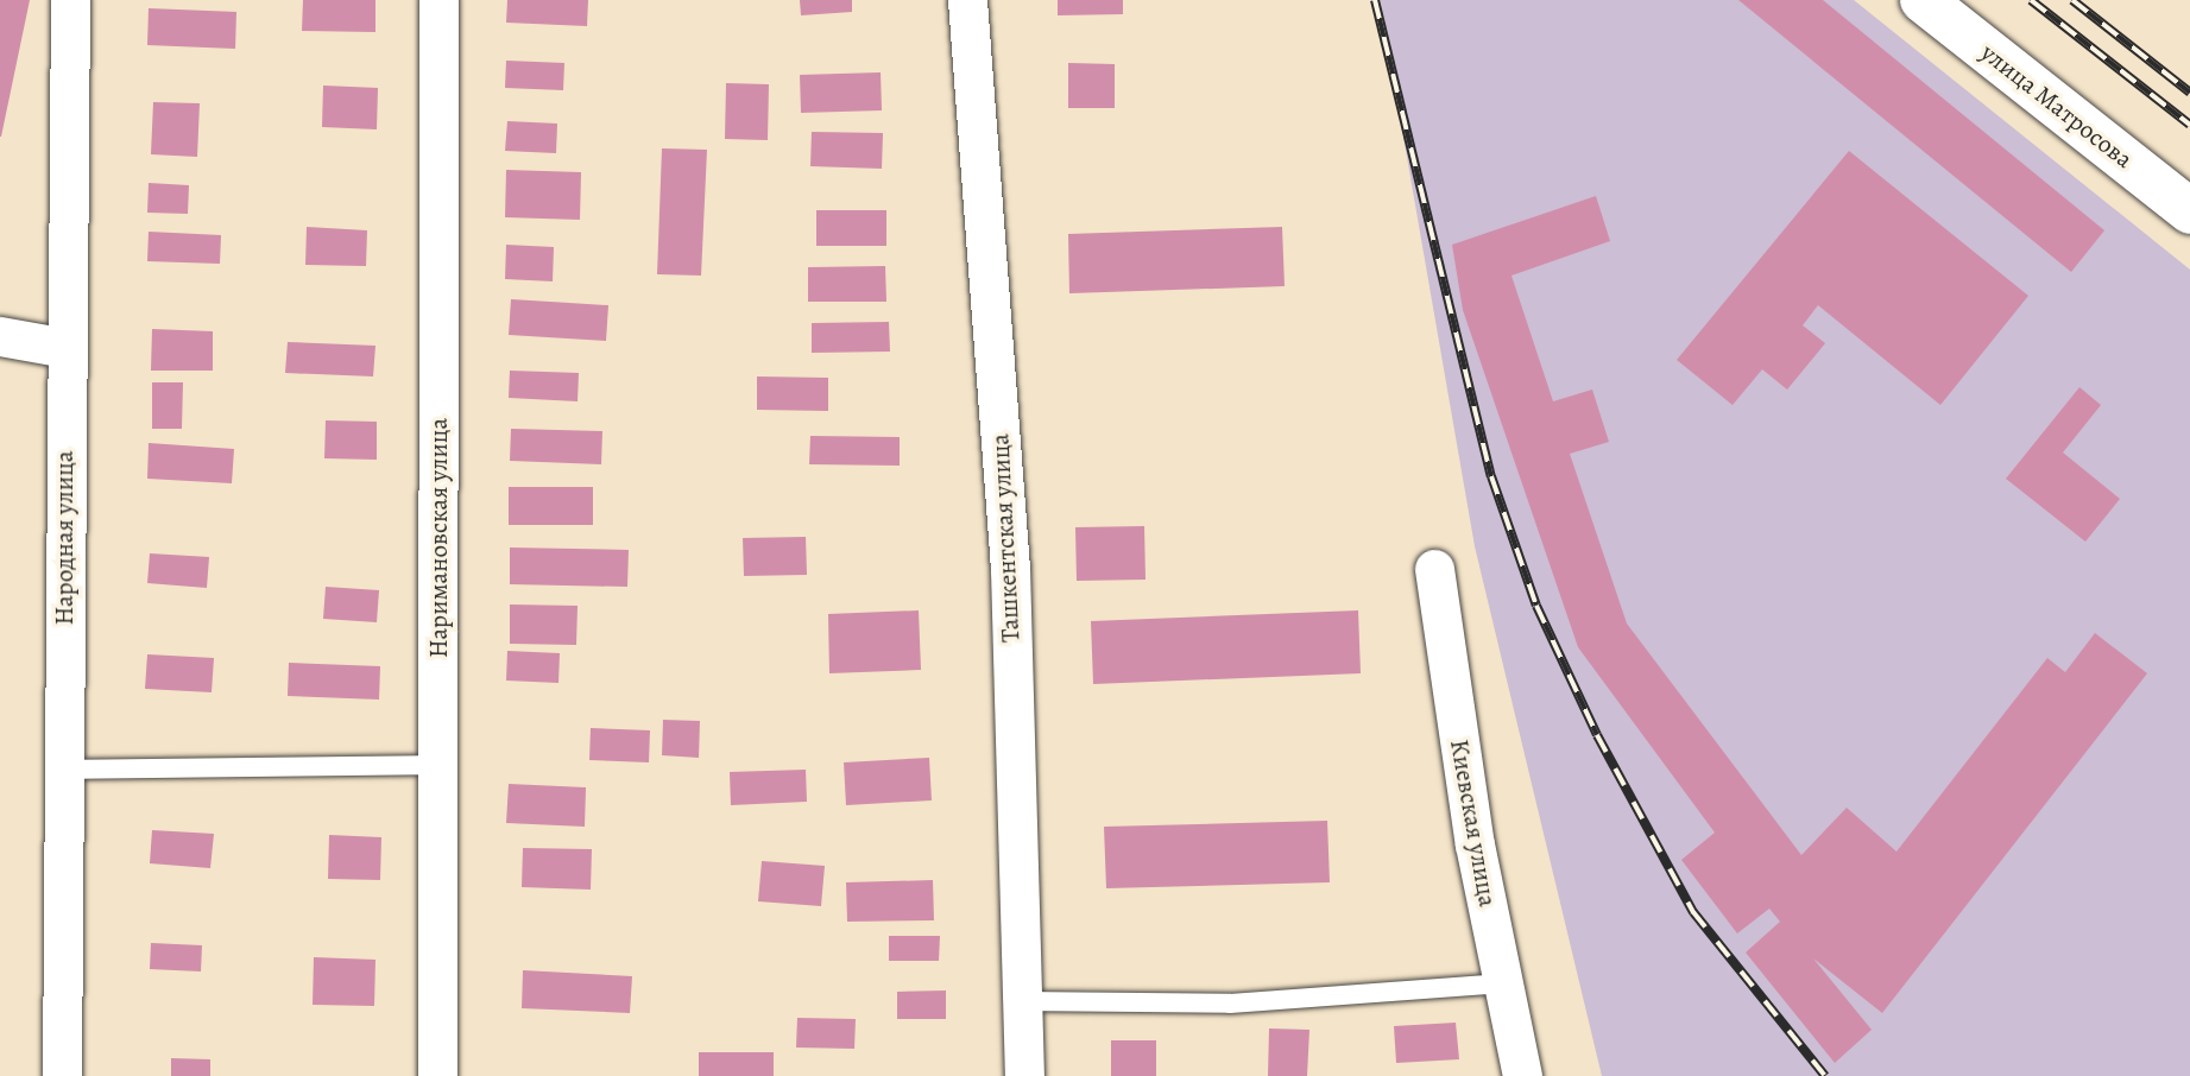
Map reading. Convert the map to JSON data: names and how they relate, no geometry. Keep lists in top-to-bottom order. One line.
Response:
{"streets":{"street":["улица Матросова","Народная улица","Наримановская улица","Ташкентская улица","Киевская улица"]}}
